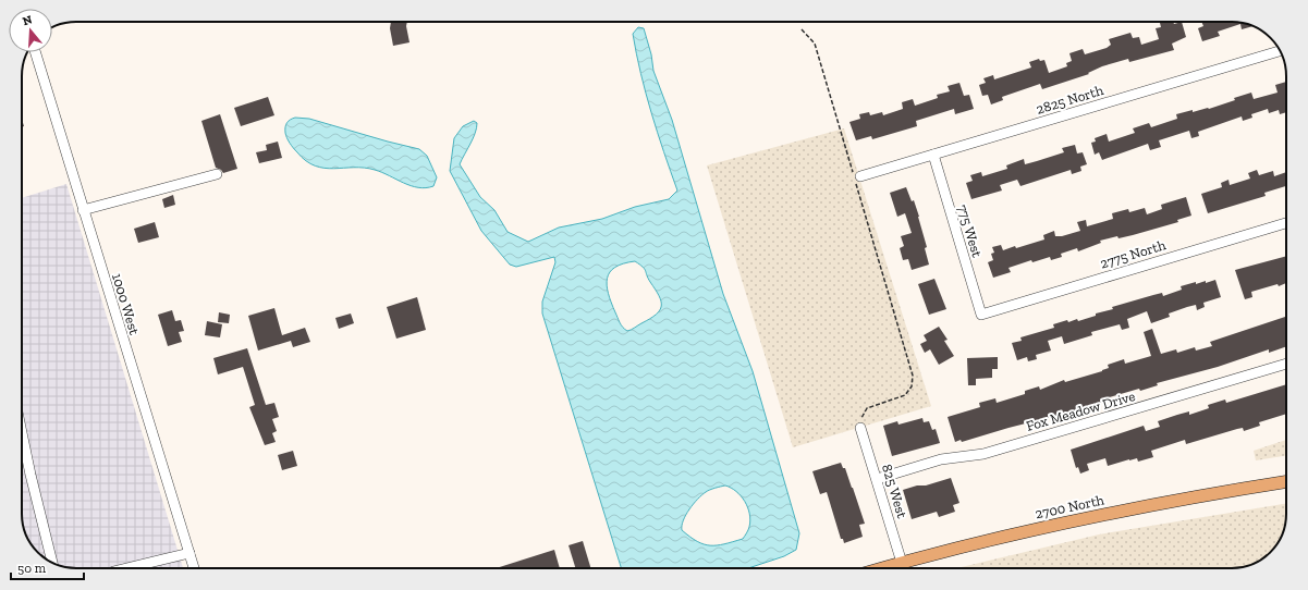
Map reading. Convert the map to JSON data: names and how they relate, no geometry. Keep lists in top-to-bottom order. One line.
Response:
{"streets":{"main road":["2700 North"],"street":["2825 North","775 West","2775 North","1000 West","Fox Meadow Drive","825 West"]},"crossings":[["2825 North","775 West"],["775 West","2775 North"],["Fox Meadow Drive","825 West"],["825 West","2700 North"]],"scale_bar":"50 m","north":"top"}
